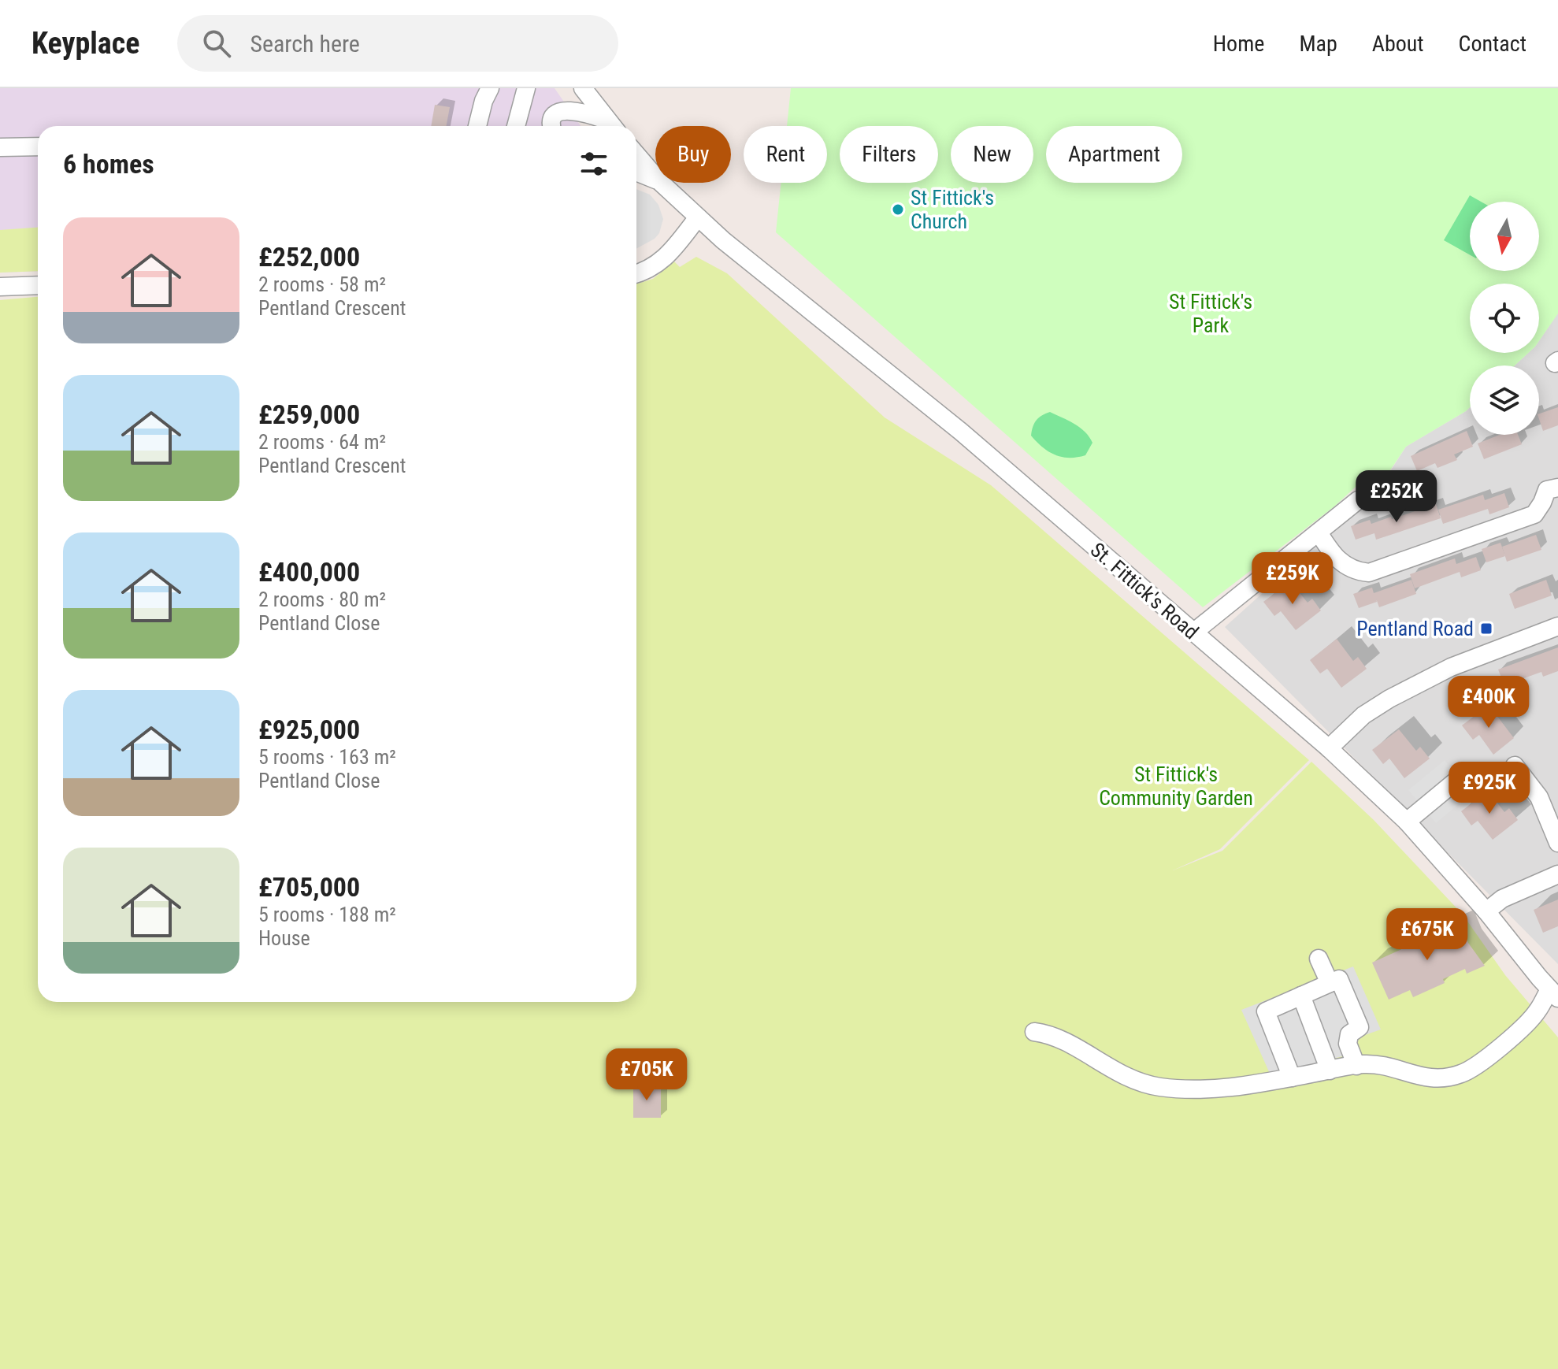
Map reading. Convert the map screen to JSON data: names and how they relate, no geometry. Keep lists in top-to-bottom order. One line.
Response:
{"streets":{"street":["St. Fittick's Road"]},"parks":["St Fittick's Park","St Fittick's Community Garden"],"places":{"other":["St Fittick's Church"],"transit":["Pentland Road"]},"north":"bottom","page":{"header":"Keyplace","search":"Search here","nav":["Home","Map","About","Contact"],"chip":["Buy","Rent","Filters","New","Apartment"],"heading":"6 homes","list":[{"name":"£252,000","note":"2 rooms · 58 m² · Pentland Crescent"},{"name":"£259,000","note":"2 rooms · 64 m² · Pentland Crescent"},{"name":"£400,000","note":"2 rooms · 80 m² · Pentland Close"},{"name":"£925,000","note":"5 rooms · 163 m² · Pentland Close"},{"name":"£705,000","note":"5 rooms · 188 m² · House"}],"price":["£252K","£259K","£400K","£925K","£675K","£705K"]}}
